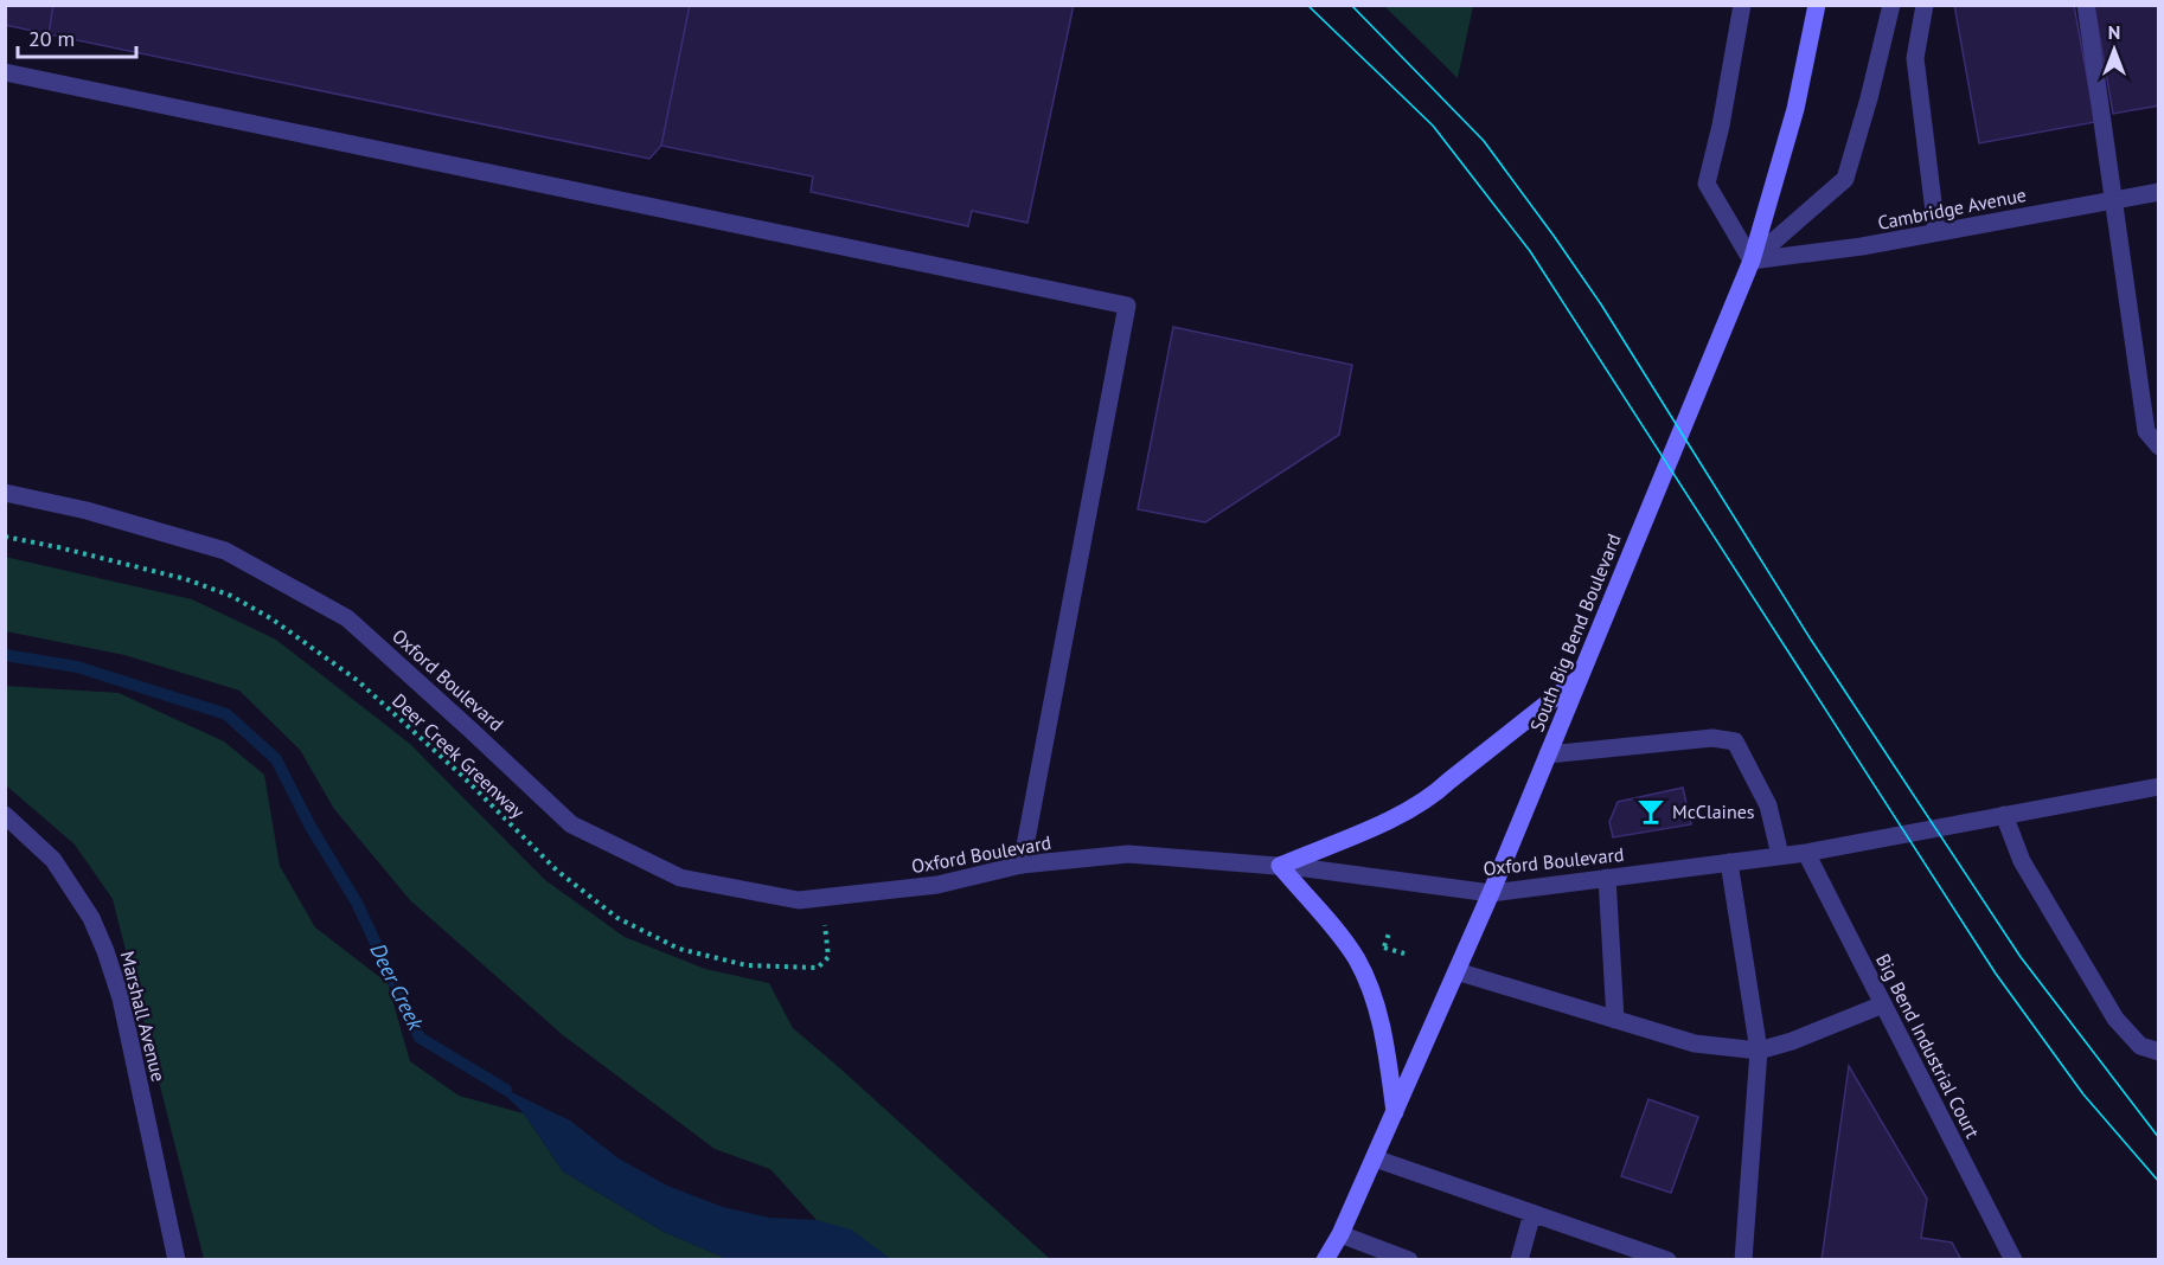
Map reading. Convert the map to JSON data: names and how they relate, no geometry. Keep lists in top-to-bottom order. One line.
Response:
{"streets":{"main road":["South Big Bend Boulevard"],"street":["Cambridge Avenue","Oxford Boulevard","Marshall Avenue","Big Bend Industrial Court"],"path":["Deer Creek Greenway"]},"crossings":[["Cambridge Avenue","South Big Bend Boulevard"],["South Big Bend Boulevard","Oxford Boulevard"],["Oxford Boulevard","Deer Creek Greenway"],["Oxford Boulevard","Big Bend Industrial Court"]],"water":["Deer Creek"],"places":{"bar":["McClaines"]},"scale_bar":"20 m","north":"top"}
